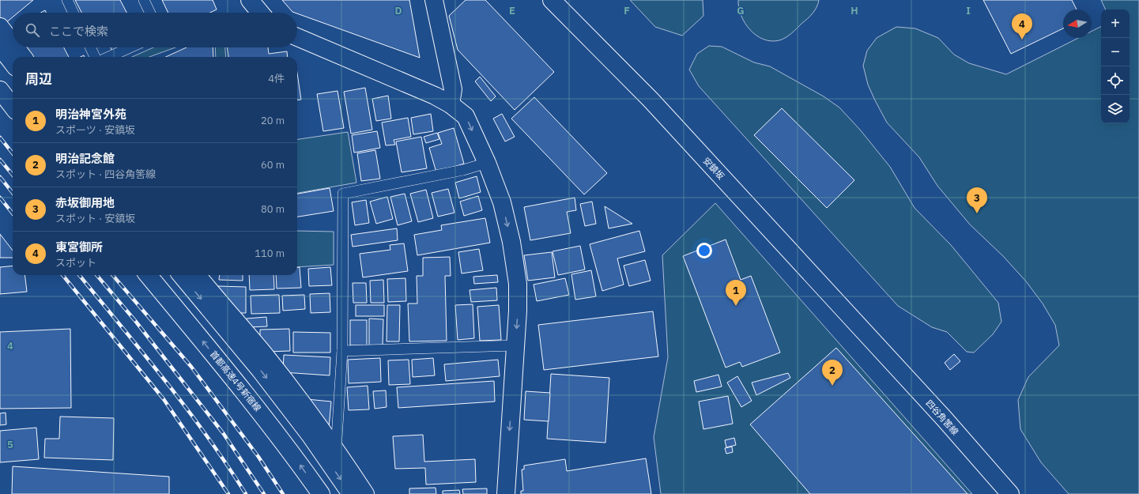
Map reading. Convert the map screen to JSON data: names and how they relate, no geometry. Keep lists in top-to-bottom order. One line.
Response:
{"streets":{"main road":["安鎮坂","首都高速4号新宿線","四谷角筈線"]},"crossings":[["安鎮坂","四谷角筈線"]],"north":"left","page":{"map_buttons":["+","−"],"search":"ここで検索","pins":["4","3","1","2"],"heading":["周辺","4件"],"list":[{"mark":"1","name":"明治神宮外苑","note":"スポーツ · 安鎮坂","value":"20 m"},{"mark":"2","name":"明治記念館","note":"スポット · 四谷角筈線","value":"60 m"},{"mark":"3","name":"赤坂御用地","note":"スポット · 安鎮坂","value":"80 m"},{"mark":"4","name":"東宮御所","note":"スポット","value":"110 m"}]},"grid":{"columns":["D","E","F","G","H","I"],"rows":["4","5"]}}
